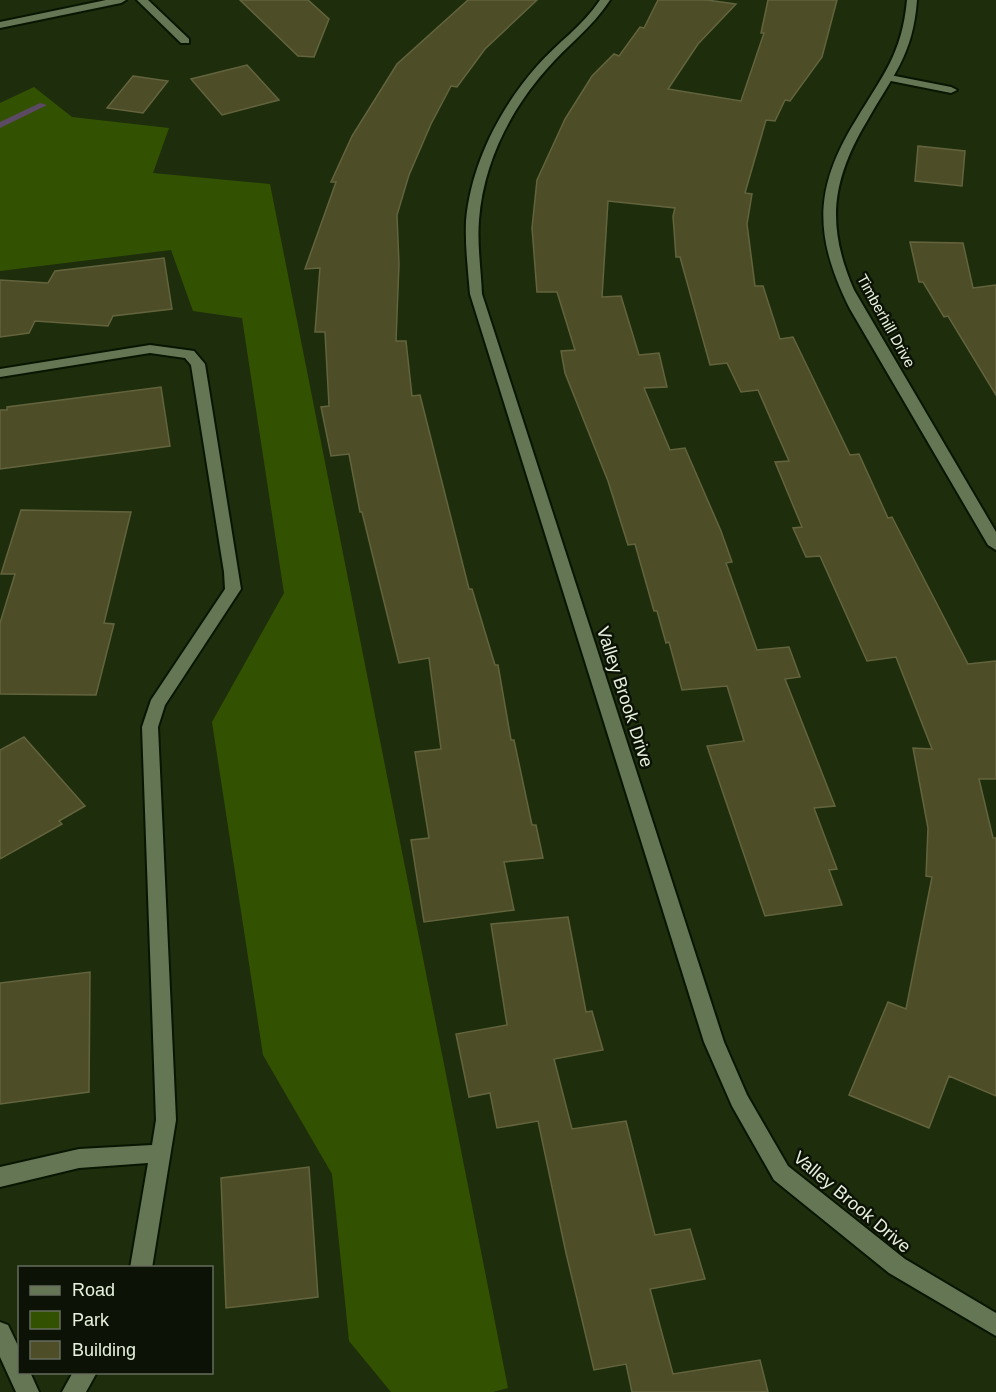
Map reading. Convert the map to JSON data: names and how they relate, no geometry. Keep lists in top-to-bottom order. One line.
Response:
{"streets":{"street":["Timberhill Drive","Valley Brook Drive"]},"legend":["Road","Park","Building"]}
